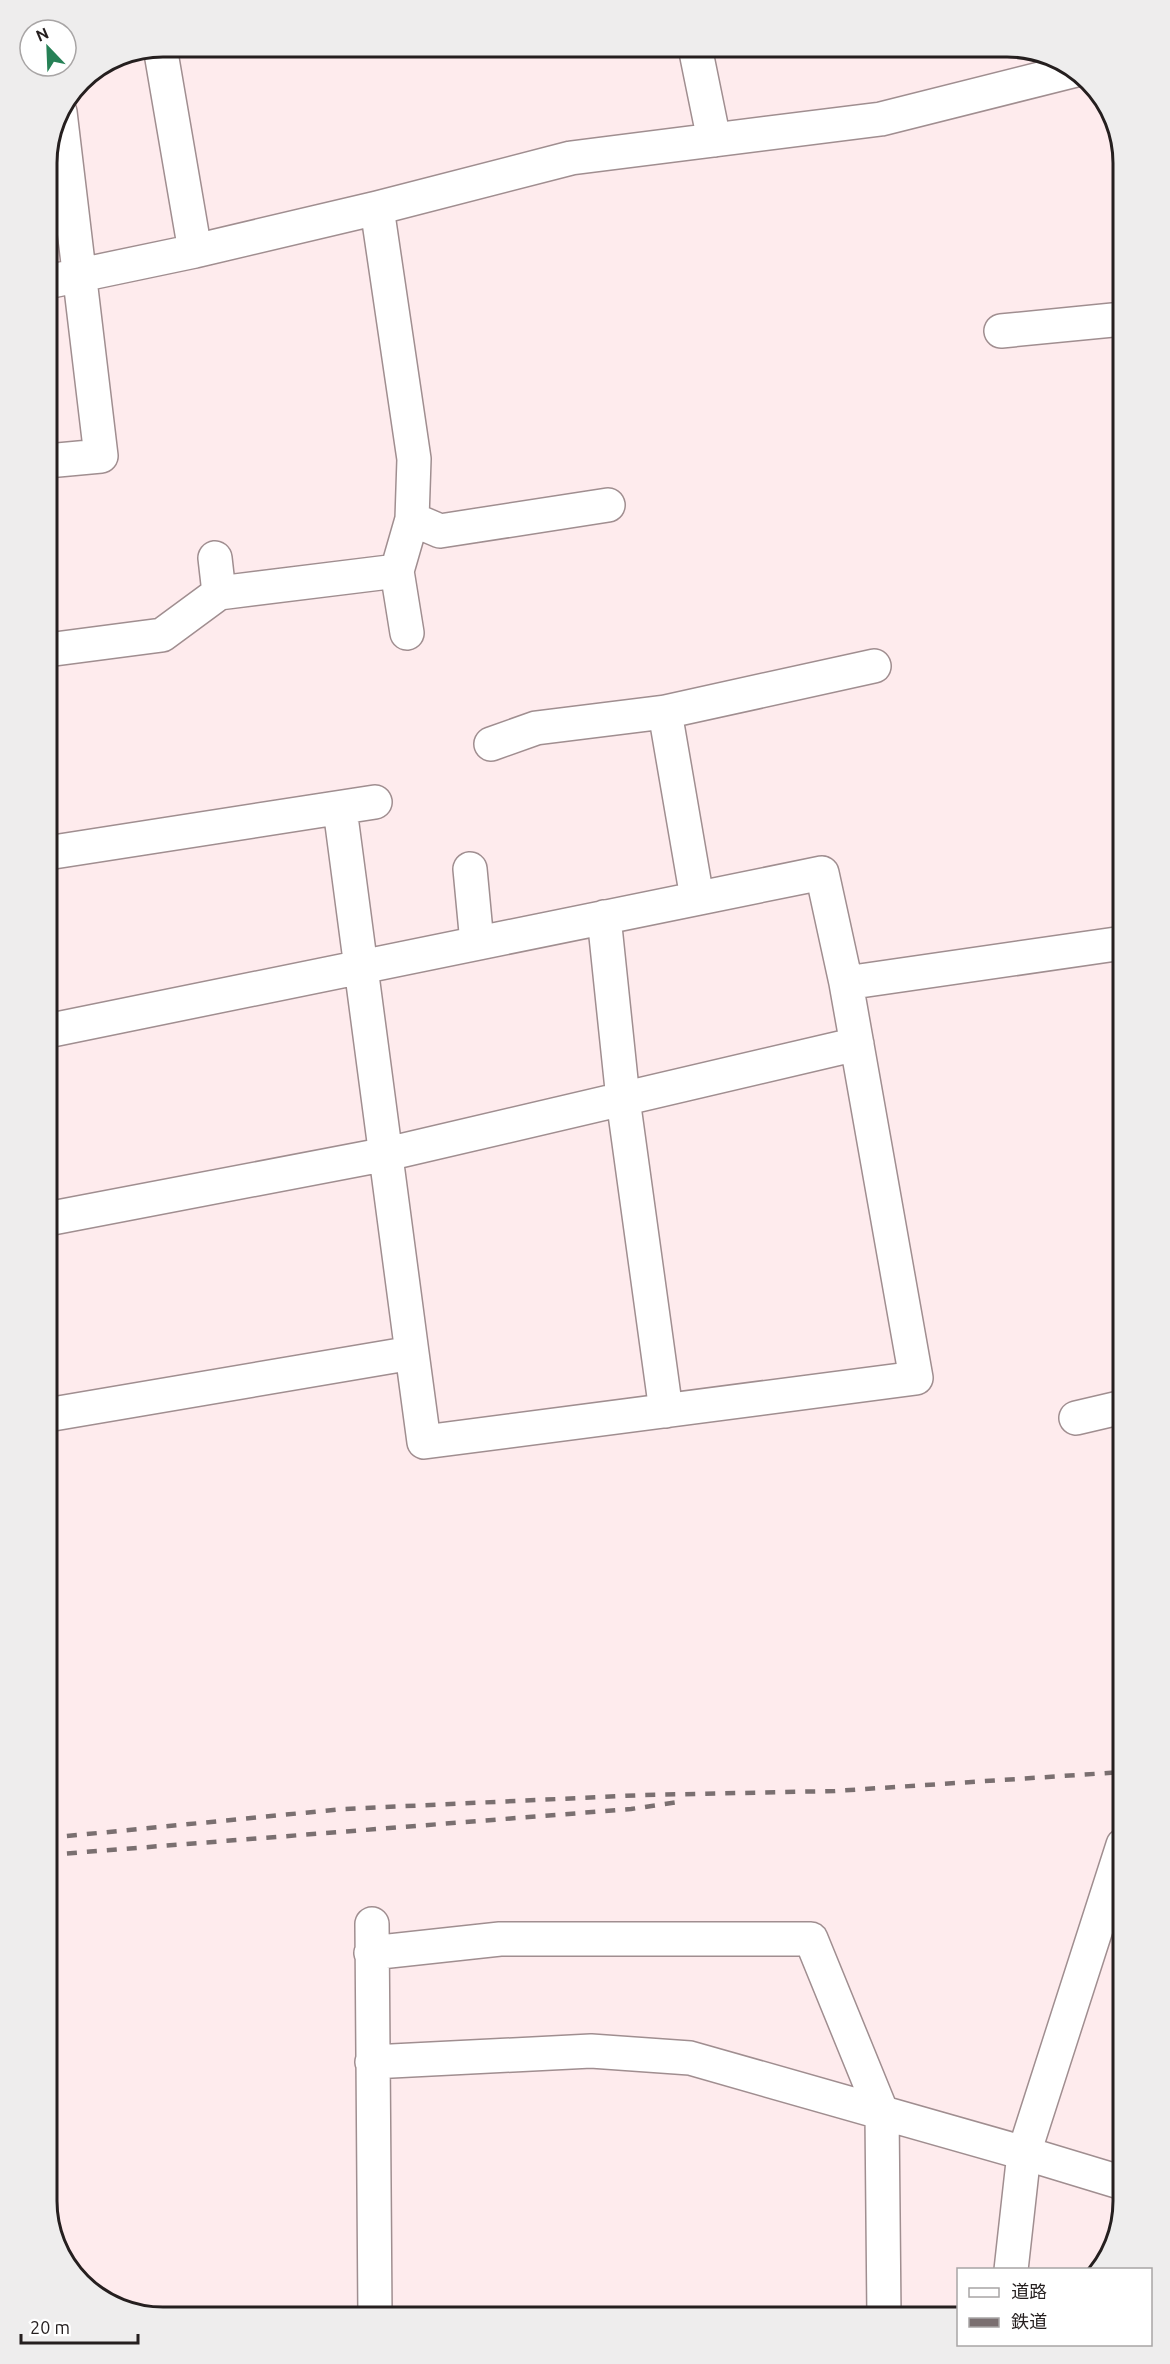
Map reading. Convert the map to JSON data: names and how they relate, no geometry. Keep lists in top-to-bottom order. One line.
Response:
{"legend":["道路","鉄道"],"scale_bar":"20 m","north":"top left"}
